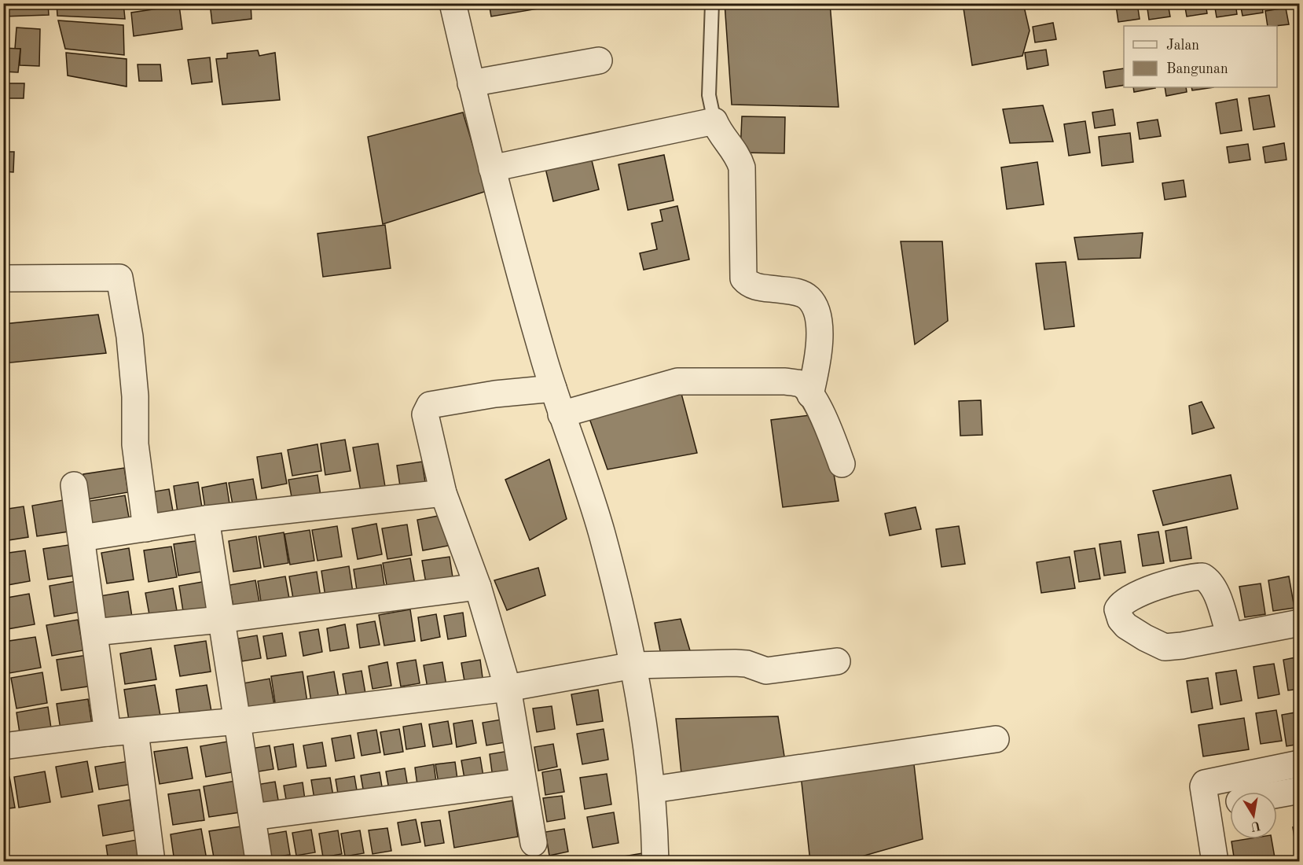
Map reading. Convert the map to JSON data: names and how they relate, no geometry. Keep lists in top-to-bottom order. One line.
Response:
{"legend":["Jalan","Bangunan"],"north":"bottom"}
